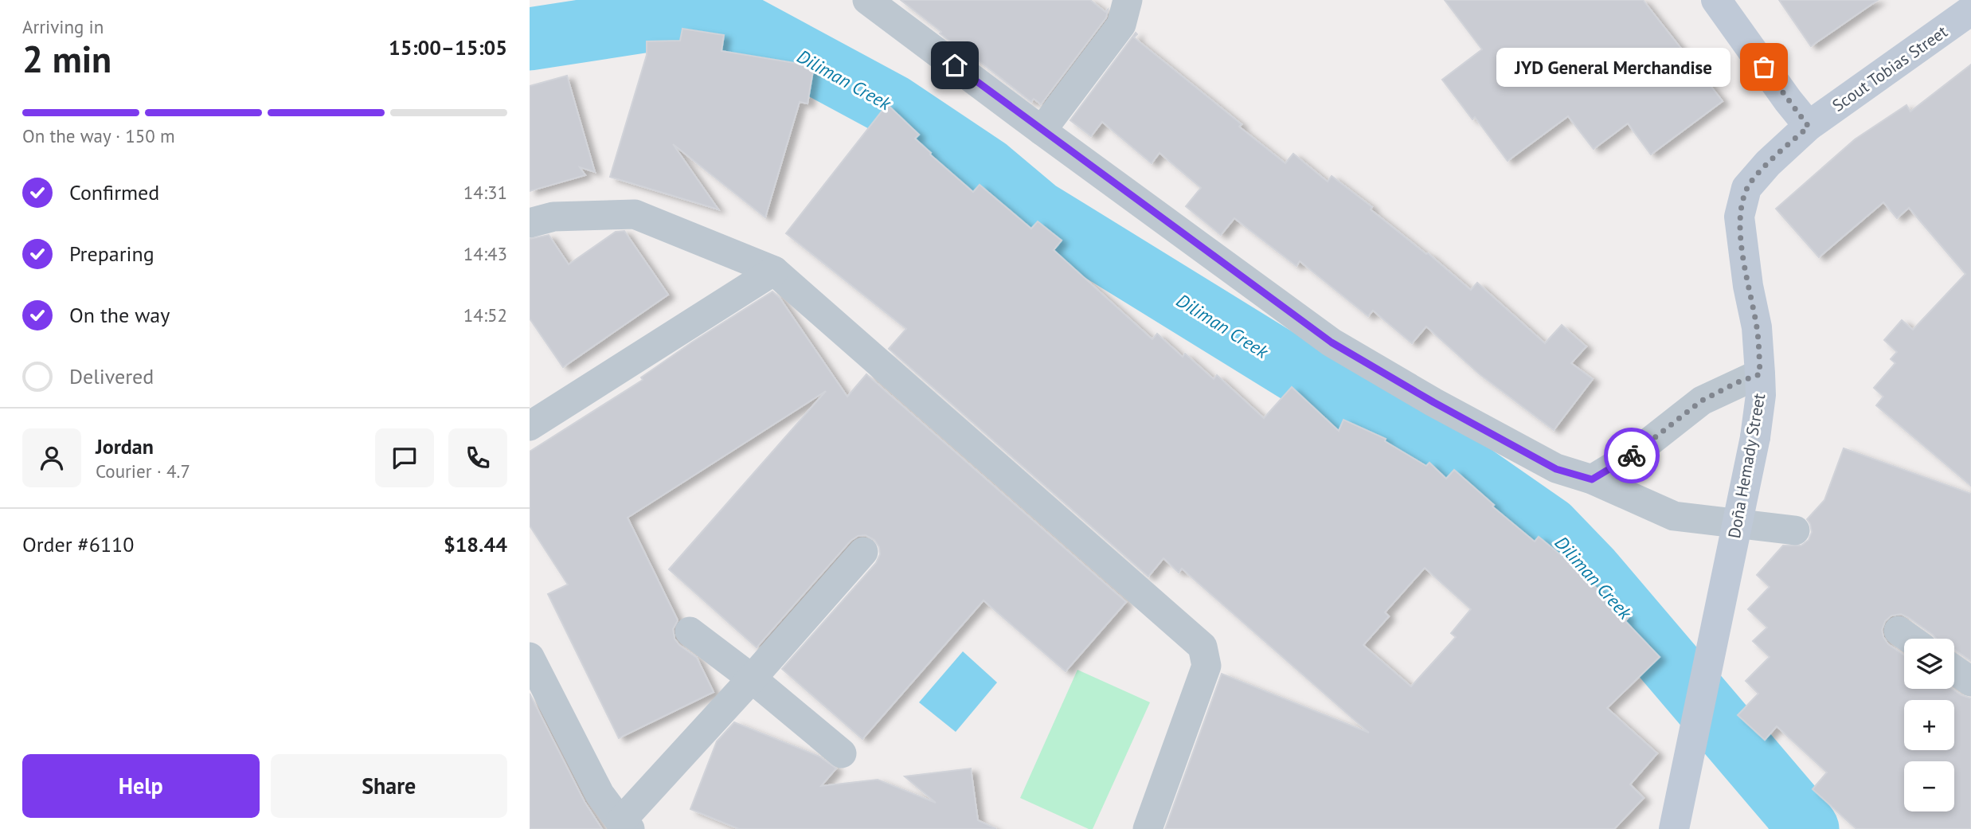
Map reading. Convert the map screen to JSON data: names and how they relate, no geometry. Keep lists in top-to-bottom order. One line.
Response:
{"streets":{"street":["Scout Tobias Street","Doña Hemady Street"]},"crossings":[["Scout Tobias Street","Doña Hemady Street"]],"water":["Diliman Creek"],"places":["JYD General Merchandise"],"page":{"heading":["2 min","Arriving in","15:00–15:05"],"panel":["Jordan","Courier · 4.7","Order #6110","$18.44"],"bubble":"JYD General Merchandise","bar":"On the way · 150 m","list":[["Confirmed","14:31"],["Preparing","14:43"],["On the way","14:52"],"Delivered"],"map_buttons":["+","−"],"buttons":["Help","Share"]}}
